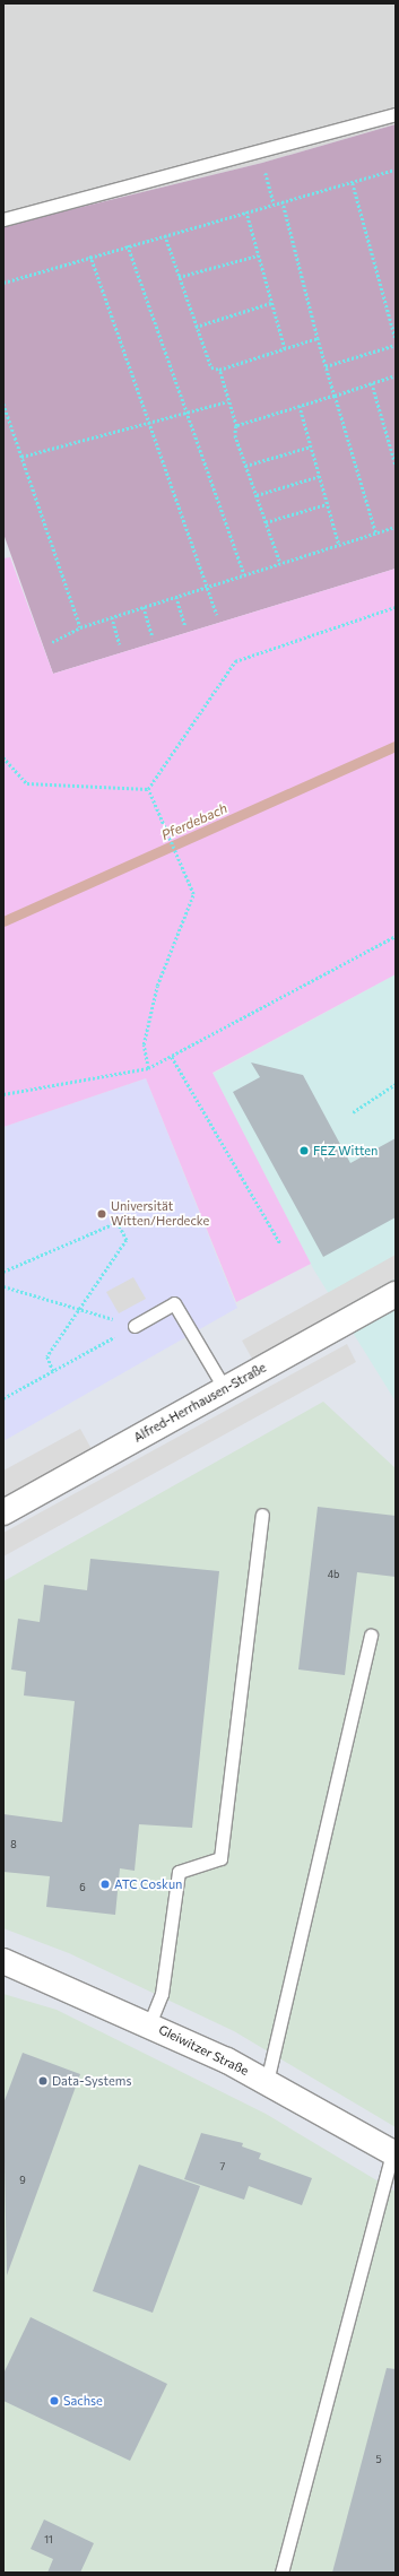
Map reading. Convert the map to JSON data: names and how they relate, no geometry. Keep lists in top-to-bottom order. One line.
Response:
{"streets":{"street":["Alfred-Herrhausen-Straße","Gleiwitzer Straße"]},"water":["Pferdebach"],"places":["FEZ Witten","Universität Witten/Herdecke","ATC Coskun","Data-Systems","Sachse"],"house_numbers":["4b","8","6","7","9","5","11"]}
